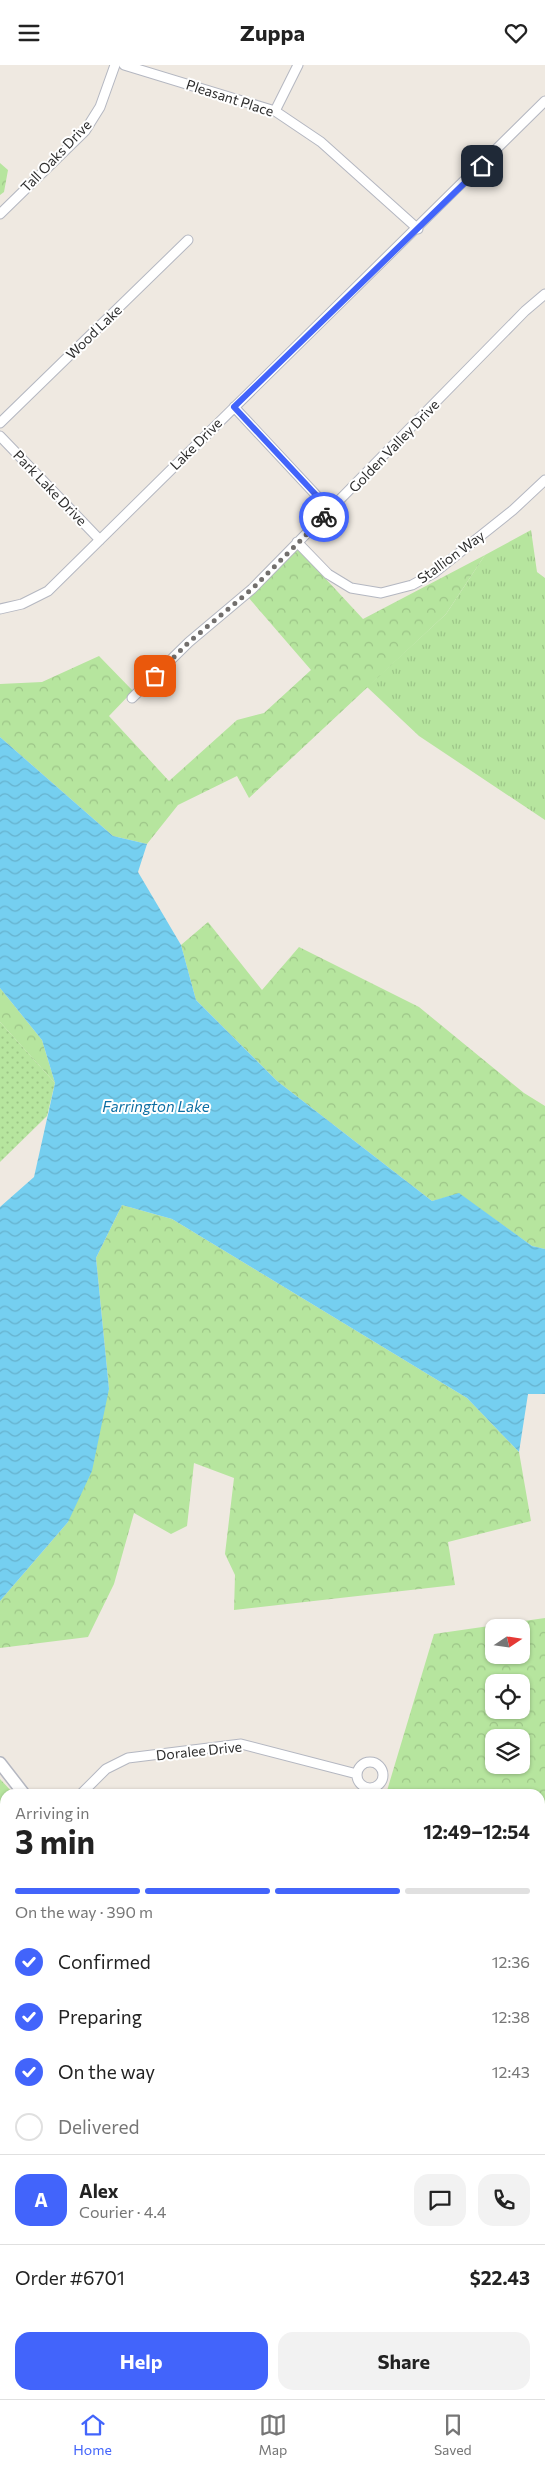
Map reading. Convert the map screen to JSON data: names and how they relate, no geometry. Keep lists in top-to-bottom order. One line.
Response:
{"streets":{"street":["Pleasant Place","Tall Oaks Drive","Wood Lake","Lake Drive","Golden Valley Drive","Park Lake Drive","Stallion Way","Doralee Drive"]},"crossings":[["Pleasant Place","Lake Drive"],["Lake Drive","Park Lake Drive"],["Golden Valley Drive","Stallion Way"]],"water":["Farrington Lake"],"north":"right","page":{"header":"Zuppa","heading":["3 min","Arriving in","12:49–12:54"],"panel":["Alex","Courier · 4.4","Order #6701","$22.43"],"bar":"On the way · 390 m","list":[["Confirmed","12:36"],["Preparing","12:38"],["On the way","12:43"],"Delivered"],"round":"A","buttons":["Help","Share"],"tabs":["Home","Map","Saved"]}}
